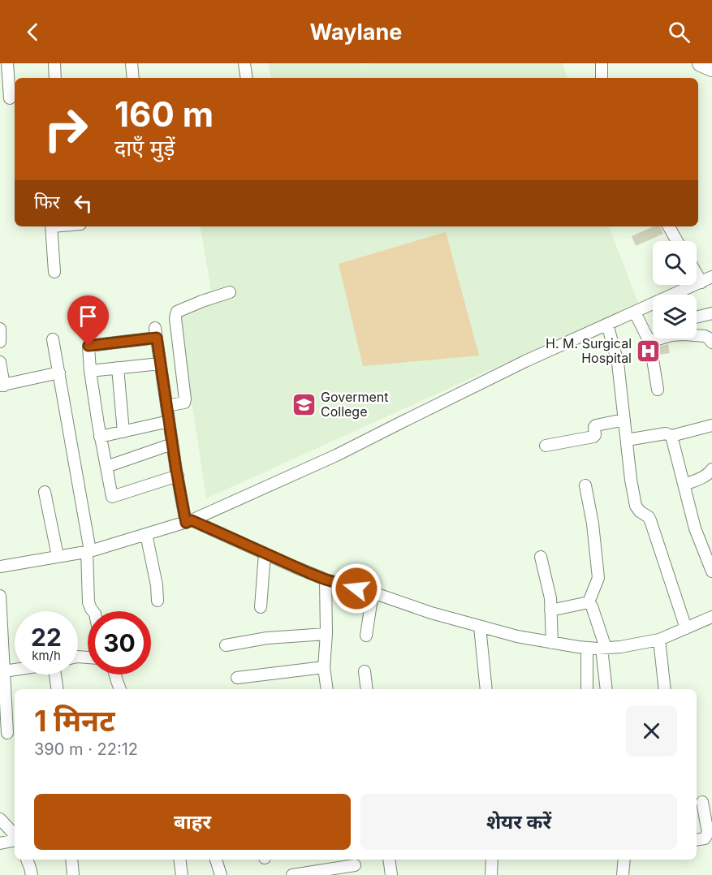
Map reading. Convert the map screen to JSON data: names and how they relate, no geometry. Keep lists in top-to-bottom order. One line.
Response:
{"places":{"hospital":["H. M. Surgical Hospital"],"school or university":["Goverment College"]},"page":{"header":"Waylane","turn":["160 m","दाएँ मुड़ें"],"then":"फिर","speed":"22 km/h","limit":"30","heading":["1 मिनट","390 m · 22:12"],"buttons":["बाहर","शेयर करें"]}}
